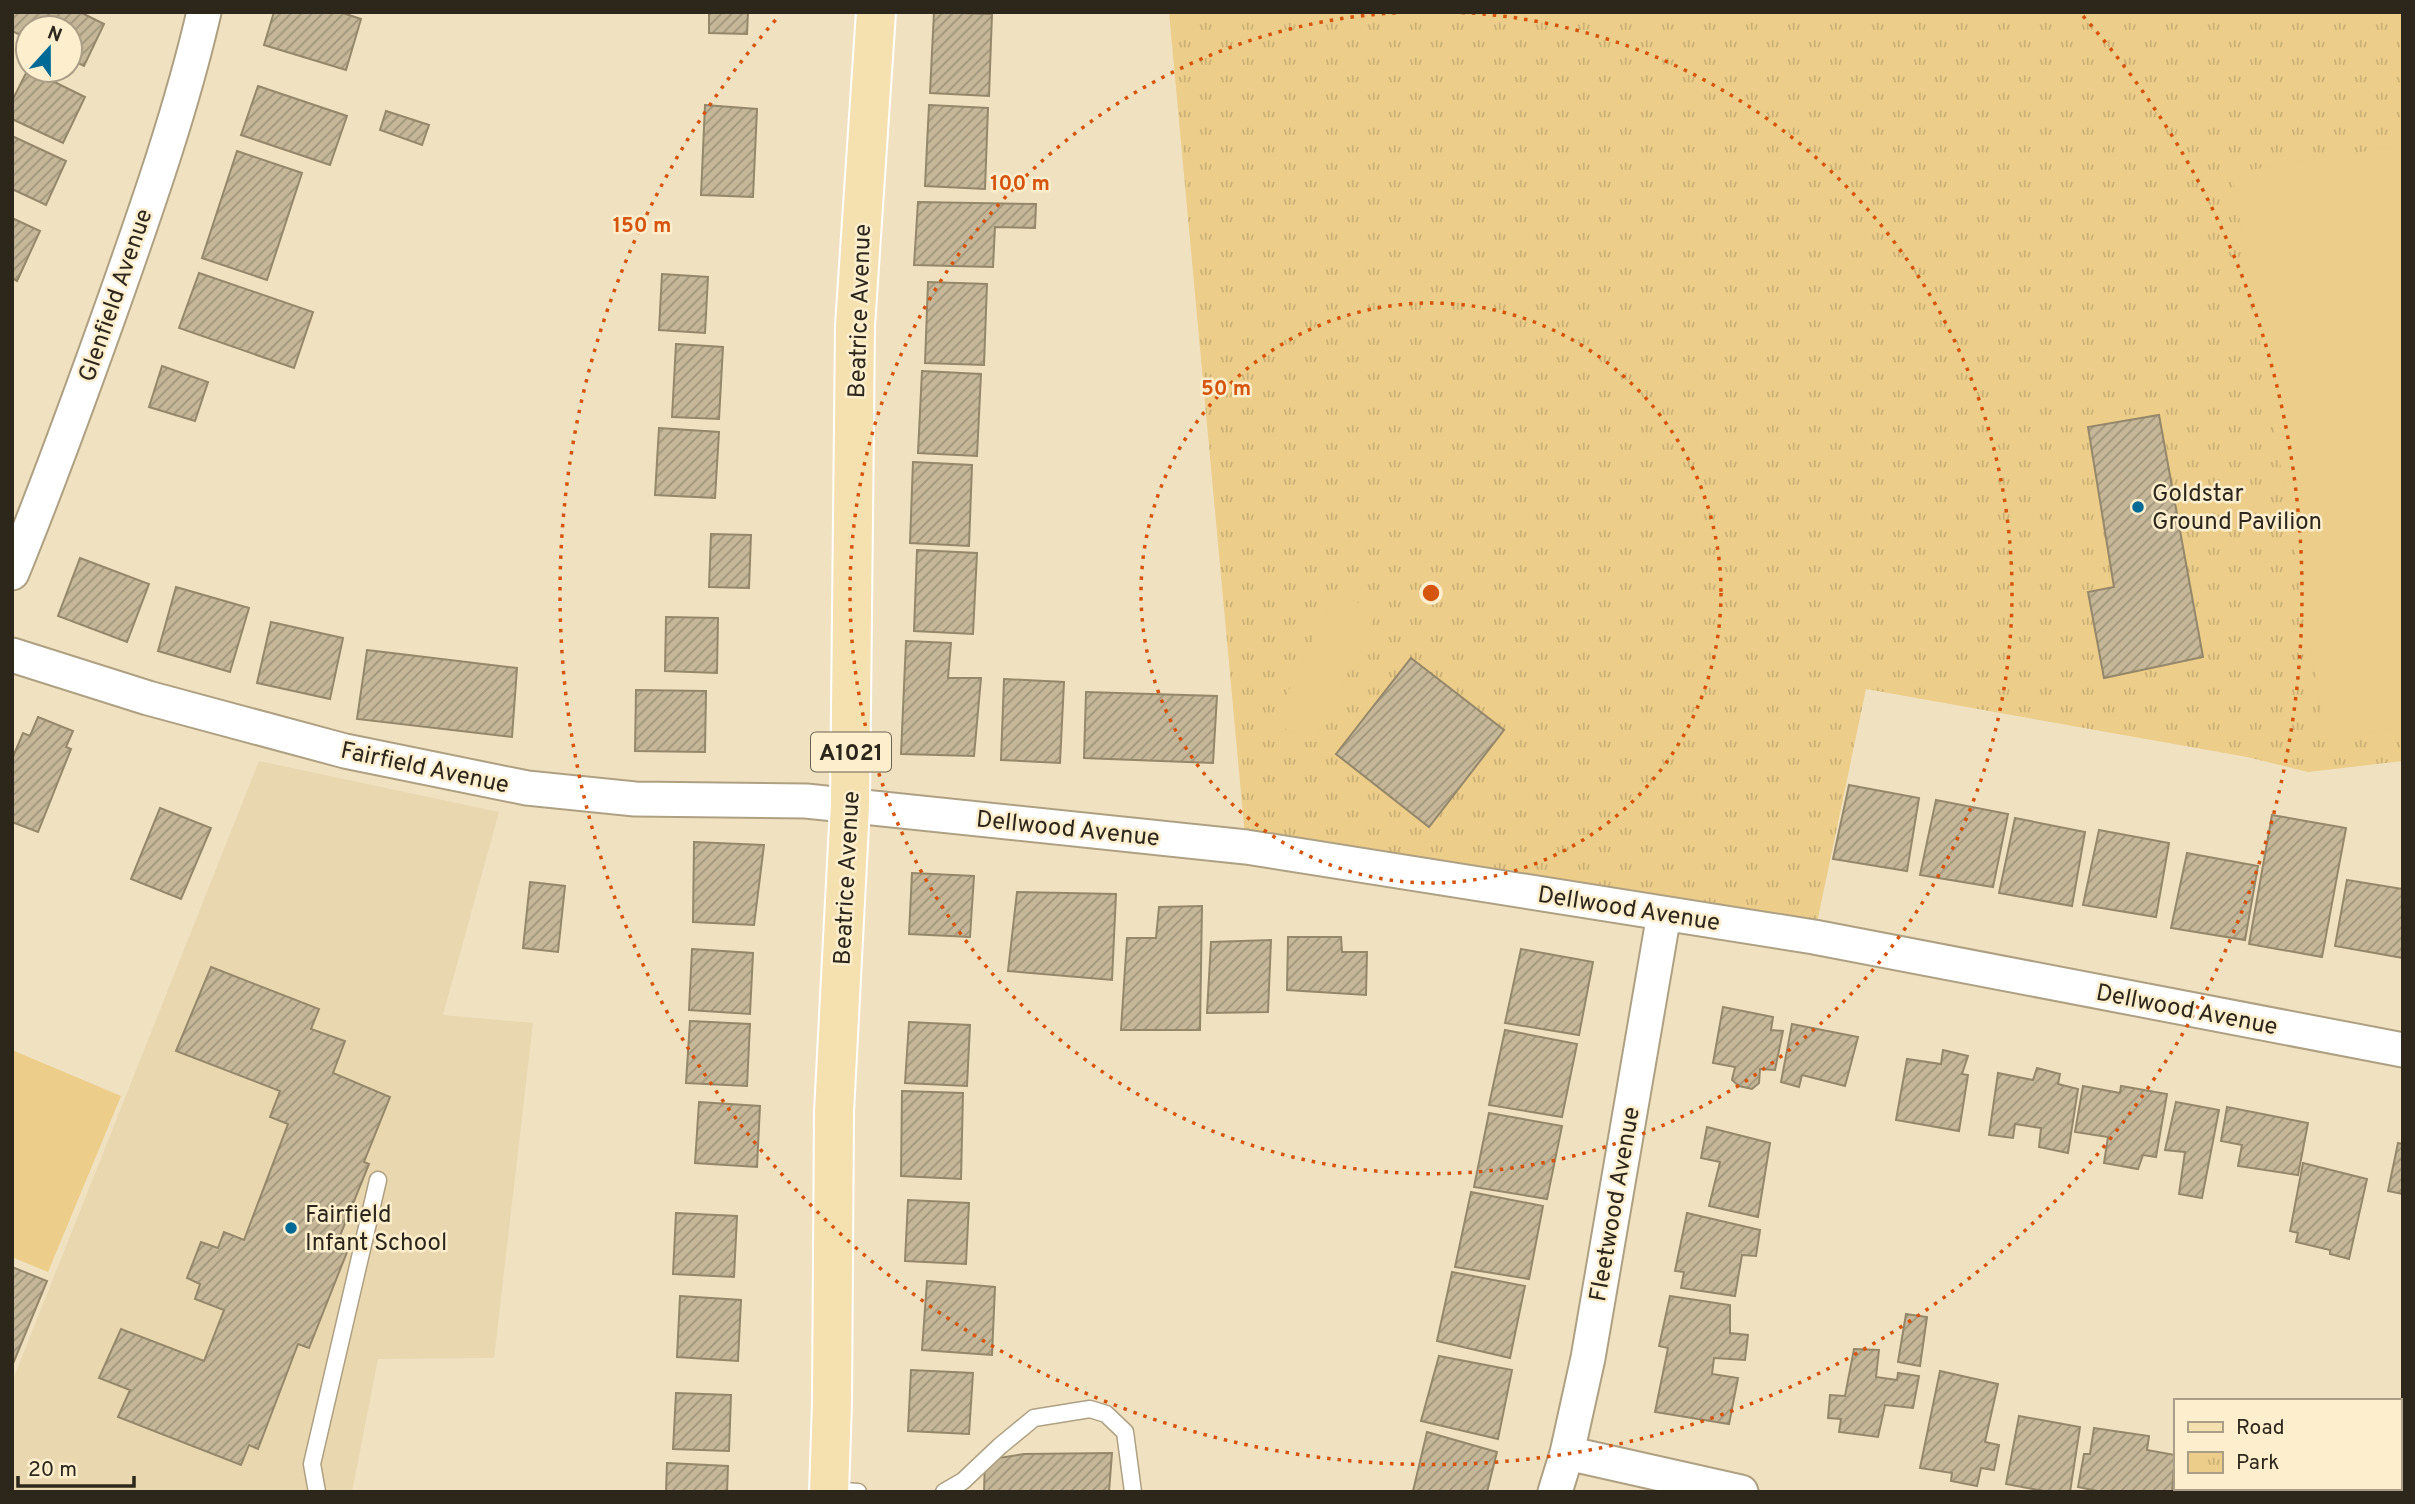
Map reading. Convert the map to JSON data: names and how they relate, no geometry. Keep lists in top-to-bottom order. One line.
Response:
{"streets":{"main road":["Beatrice Avenue","A1021"],"street":["Glenfield Avenue","Fairfield Avenue","Dellwood Avenue","Fleetwood Avenue"]},"crossings":[["Beatrice Avenue","Fairfield Avenue"],["Beatrice Avenue","Dellwood Avenue"],["Fairfield Avenue","Dellwood Avenue"],["Dellwood Avenue","Fleetwood Avenue"]],"places":["Goldstar Ground Pavilion","Fairfield Infant School"],"legend":["Road","Park"],"scale_bar":"20 m","north":"top","rings":["100 m","150 m","50 m"]}
